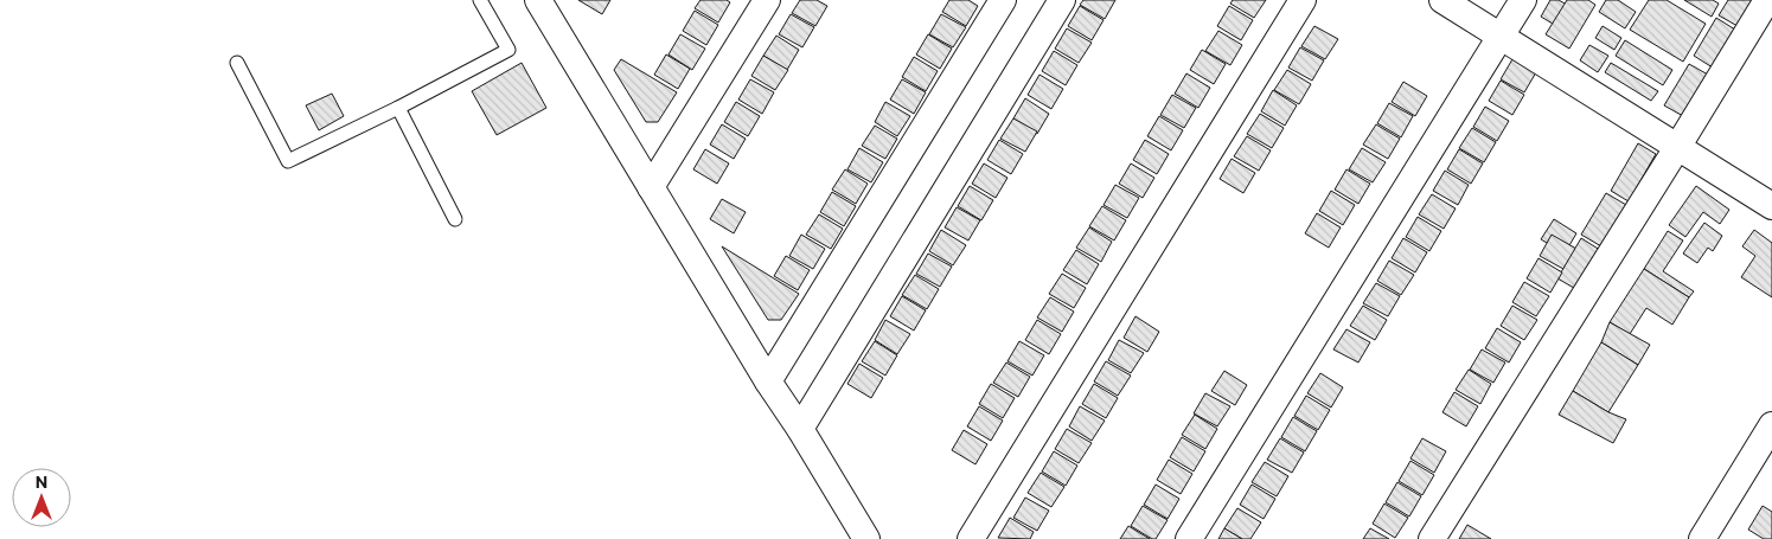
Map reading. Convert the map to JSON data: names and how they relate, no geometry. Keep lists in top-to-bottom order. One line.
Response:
{"north":"top"}
